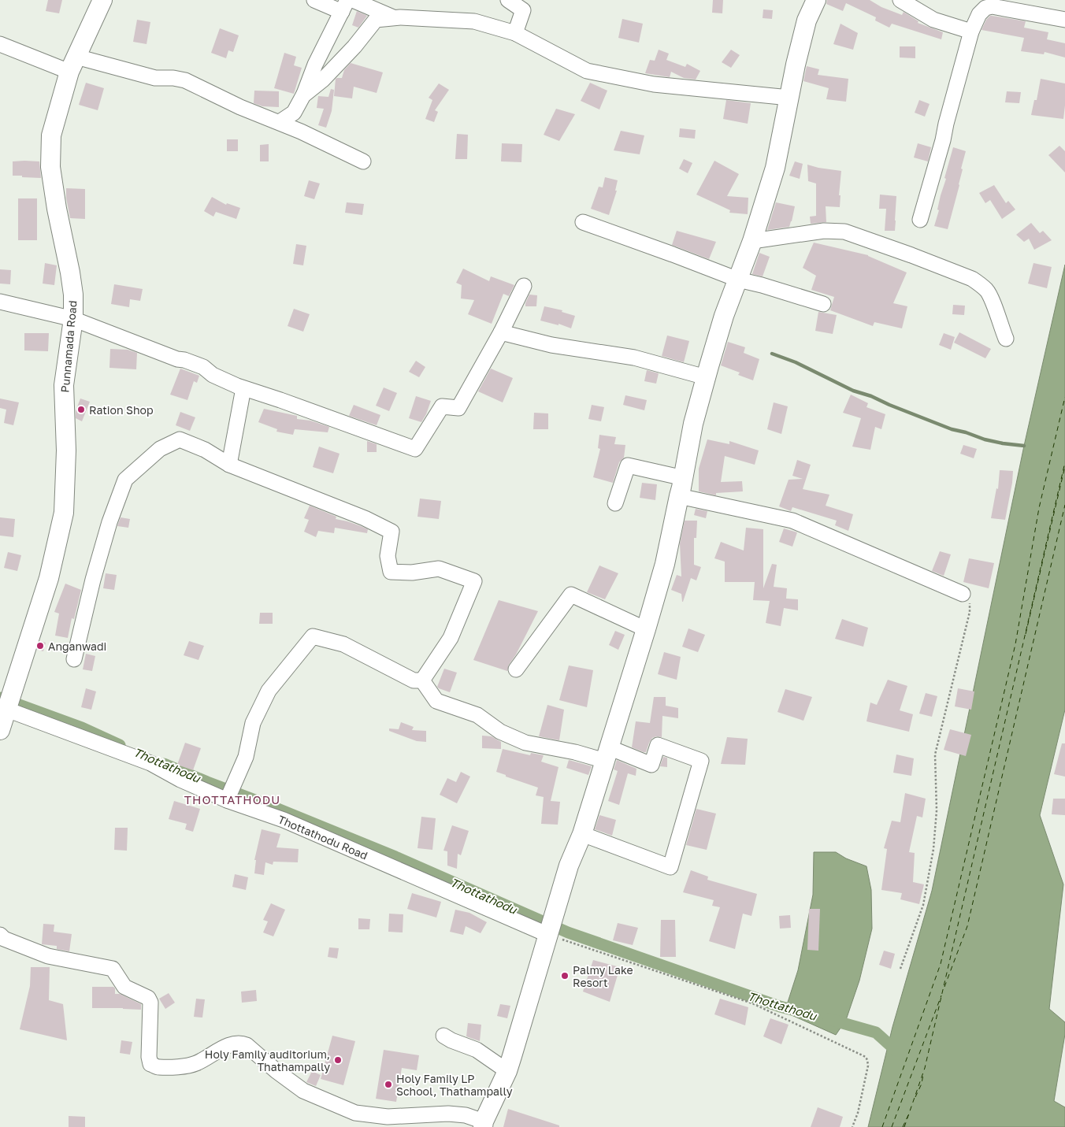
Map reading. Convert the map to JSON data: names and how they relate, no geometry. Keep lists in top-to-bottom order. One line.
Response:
{"streets":{"main road":["Punnamada Road"],"street":["Thottathodu Road"]},"crossings":[["Punnamada Road","Thottathodu Road"]],"districts":["THOTTATHODU"],"water":["Thottathodu"],"places":["Ration Shop","Anganwadi","Palmy Lake Resort","Holy Family auditorium, Thathampally","Holy Family LP School, Thathampally"]}
